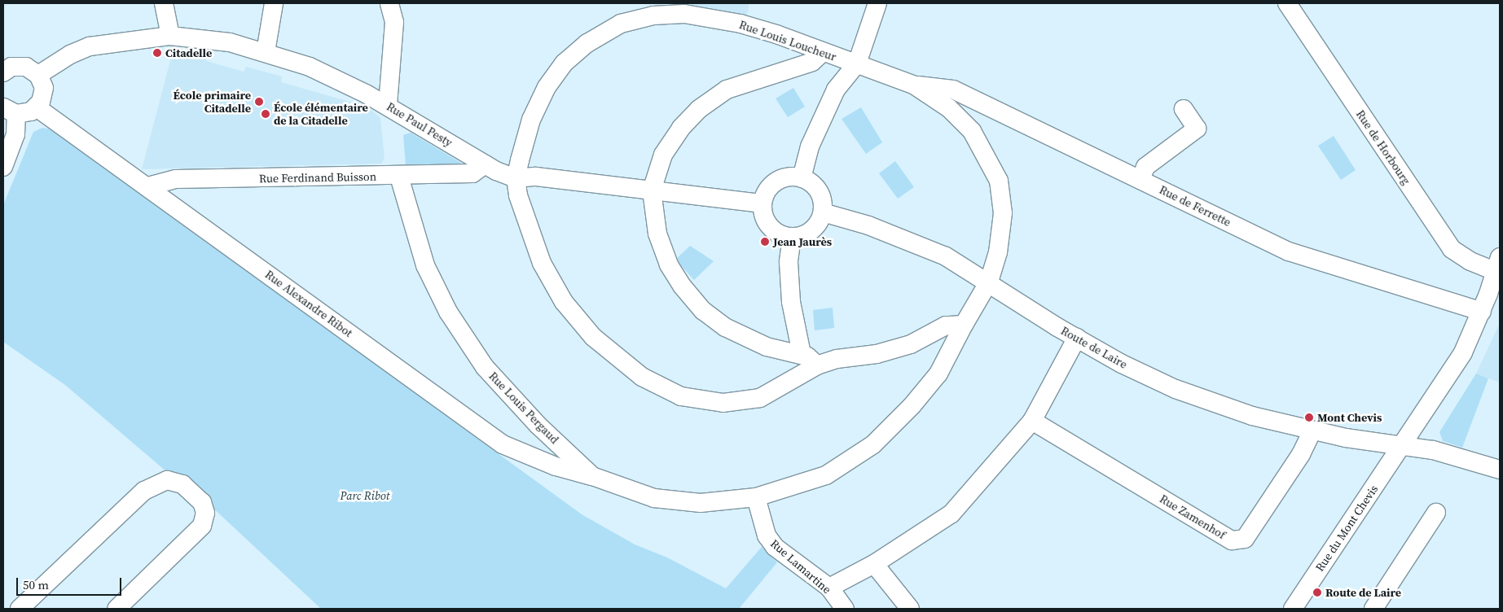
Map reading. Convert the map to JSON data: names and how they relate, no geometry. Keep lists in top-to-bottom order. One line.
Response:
{"streets":{"street":["Rue Louis Loucheur","Rue Paul Pesty","Rue de Horbourg","Rue Ferdinand Buisson","Rue de Ferrette","Rue Alexandre Ribot","Route de Laire","Rue Louis Pergaud","Rue Zamenhof","Rue du Mont Chevis","Rue Lamartine"]},"crossings":[["Rue Louis Loucheur","Rue Paul Pesty"],["Rue Louis Loucheur","Rue de Ferrette"],["Rue Louis Loucheur","Rue Alexandre Ribot"],["Rue Louis Loucheur","Route de Laire"],["Rue Louis Loucheur","Rue Lamartine"],["Rue Paul Pesty","Rue Ferdinand Buisson"],["Rue de Horbourg","Rue du Mont Chevis"],["Rue Ferdinand Buisson","Rue Alexandre Ribot"],["Rue Ferdinand Buisson","Rue Louis Pergaud"],["Rue de Ferrette","Rue du Mont Chevis"],["Rue Alexandre Ribot","Rue Louis Pergaud"],["Rue Alexandre Ribot","Rue Lamartine"],["Route de Laire","Rue Zamenhof"],["Route de Laire","Rue du Mont Chevis"]],"parks":["Parc Ribot"],"places":["Citadelle","École primaire Citadelle","École élémentaire de la Citadelle","Jean Jaurès","Mont Chevis","Route de Laire"],"scale_bar":"50 m"}
